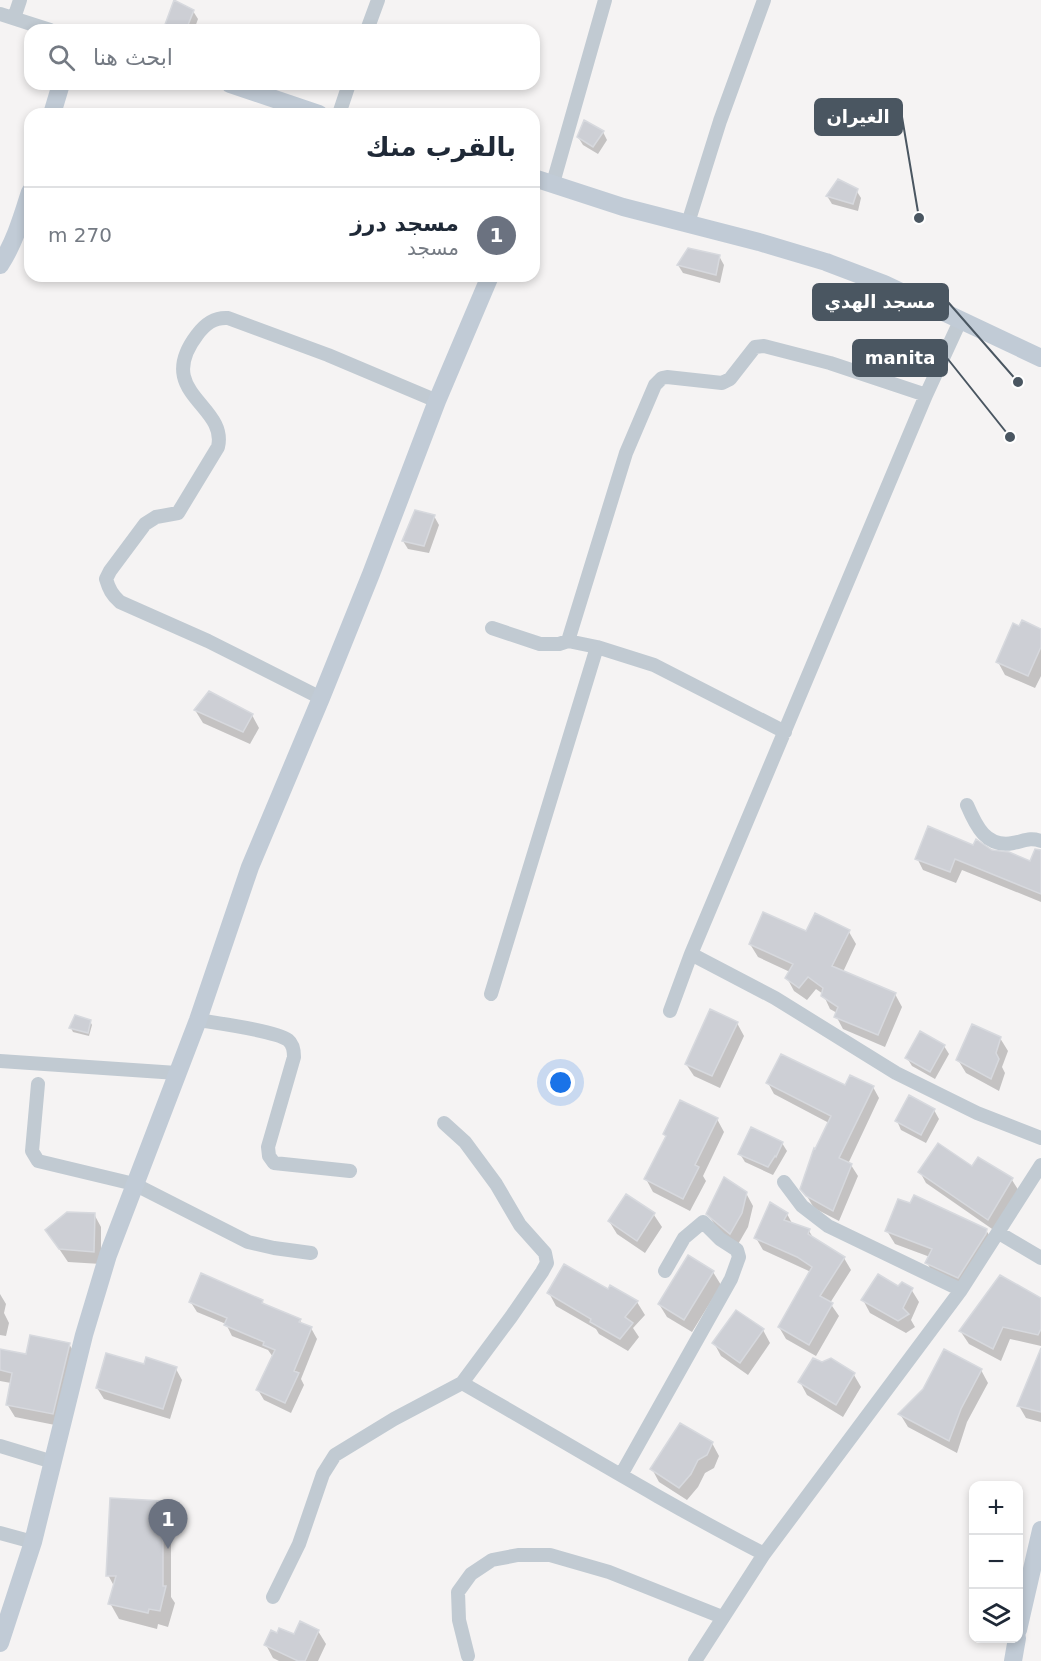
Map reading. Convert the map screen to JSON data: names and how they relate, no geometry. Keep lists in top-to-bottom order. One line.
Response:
{"places":["الغيران","مسجد الهدي","manita"],"page":{"search":"ابحث هنا","heading":"بالقرب منك","list":[{"mark":"1","name":"مسجد درز","note":"مسجد","value":"270 m"}],"map_buttons":["+","−"],"pins":"1"}}
